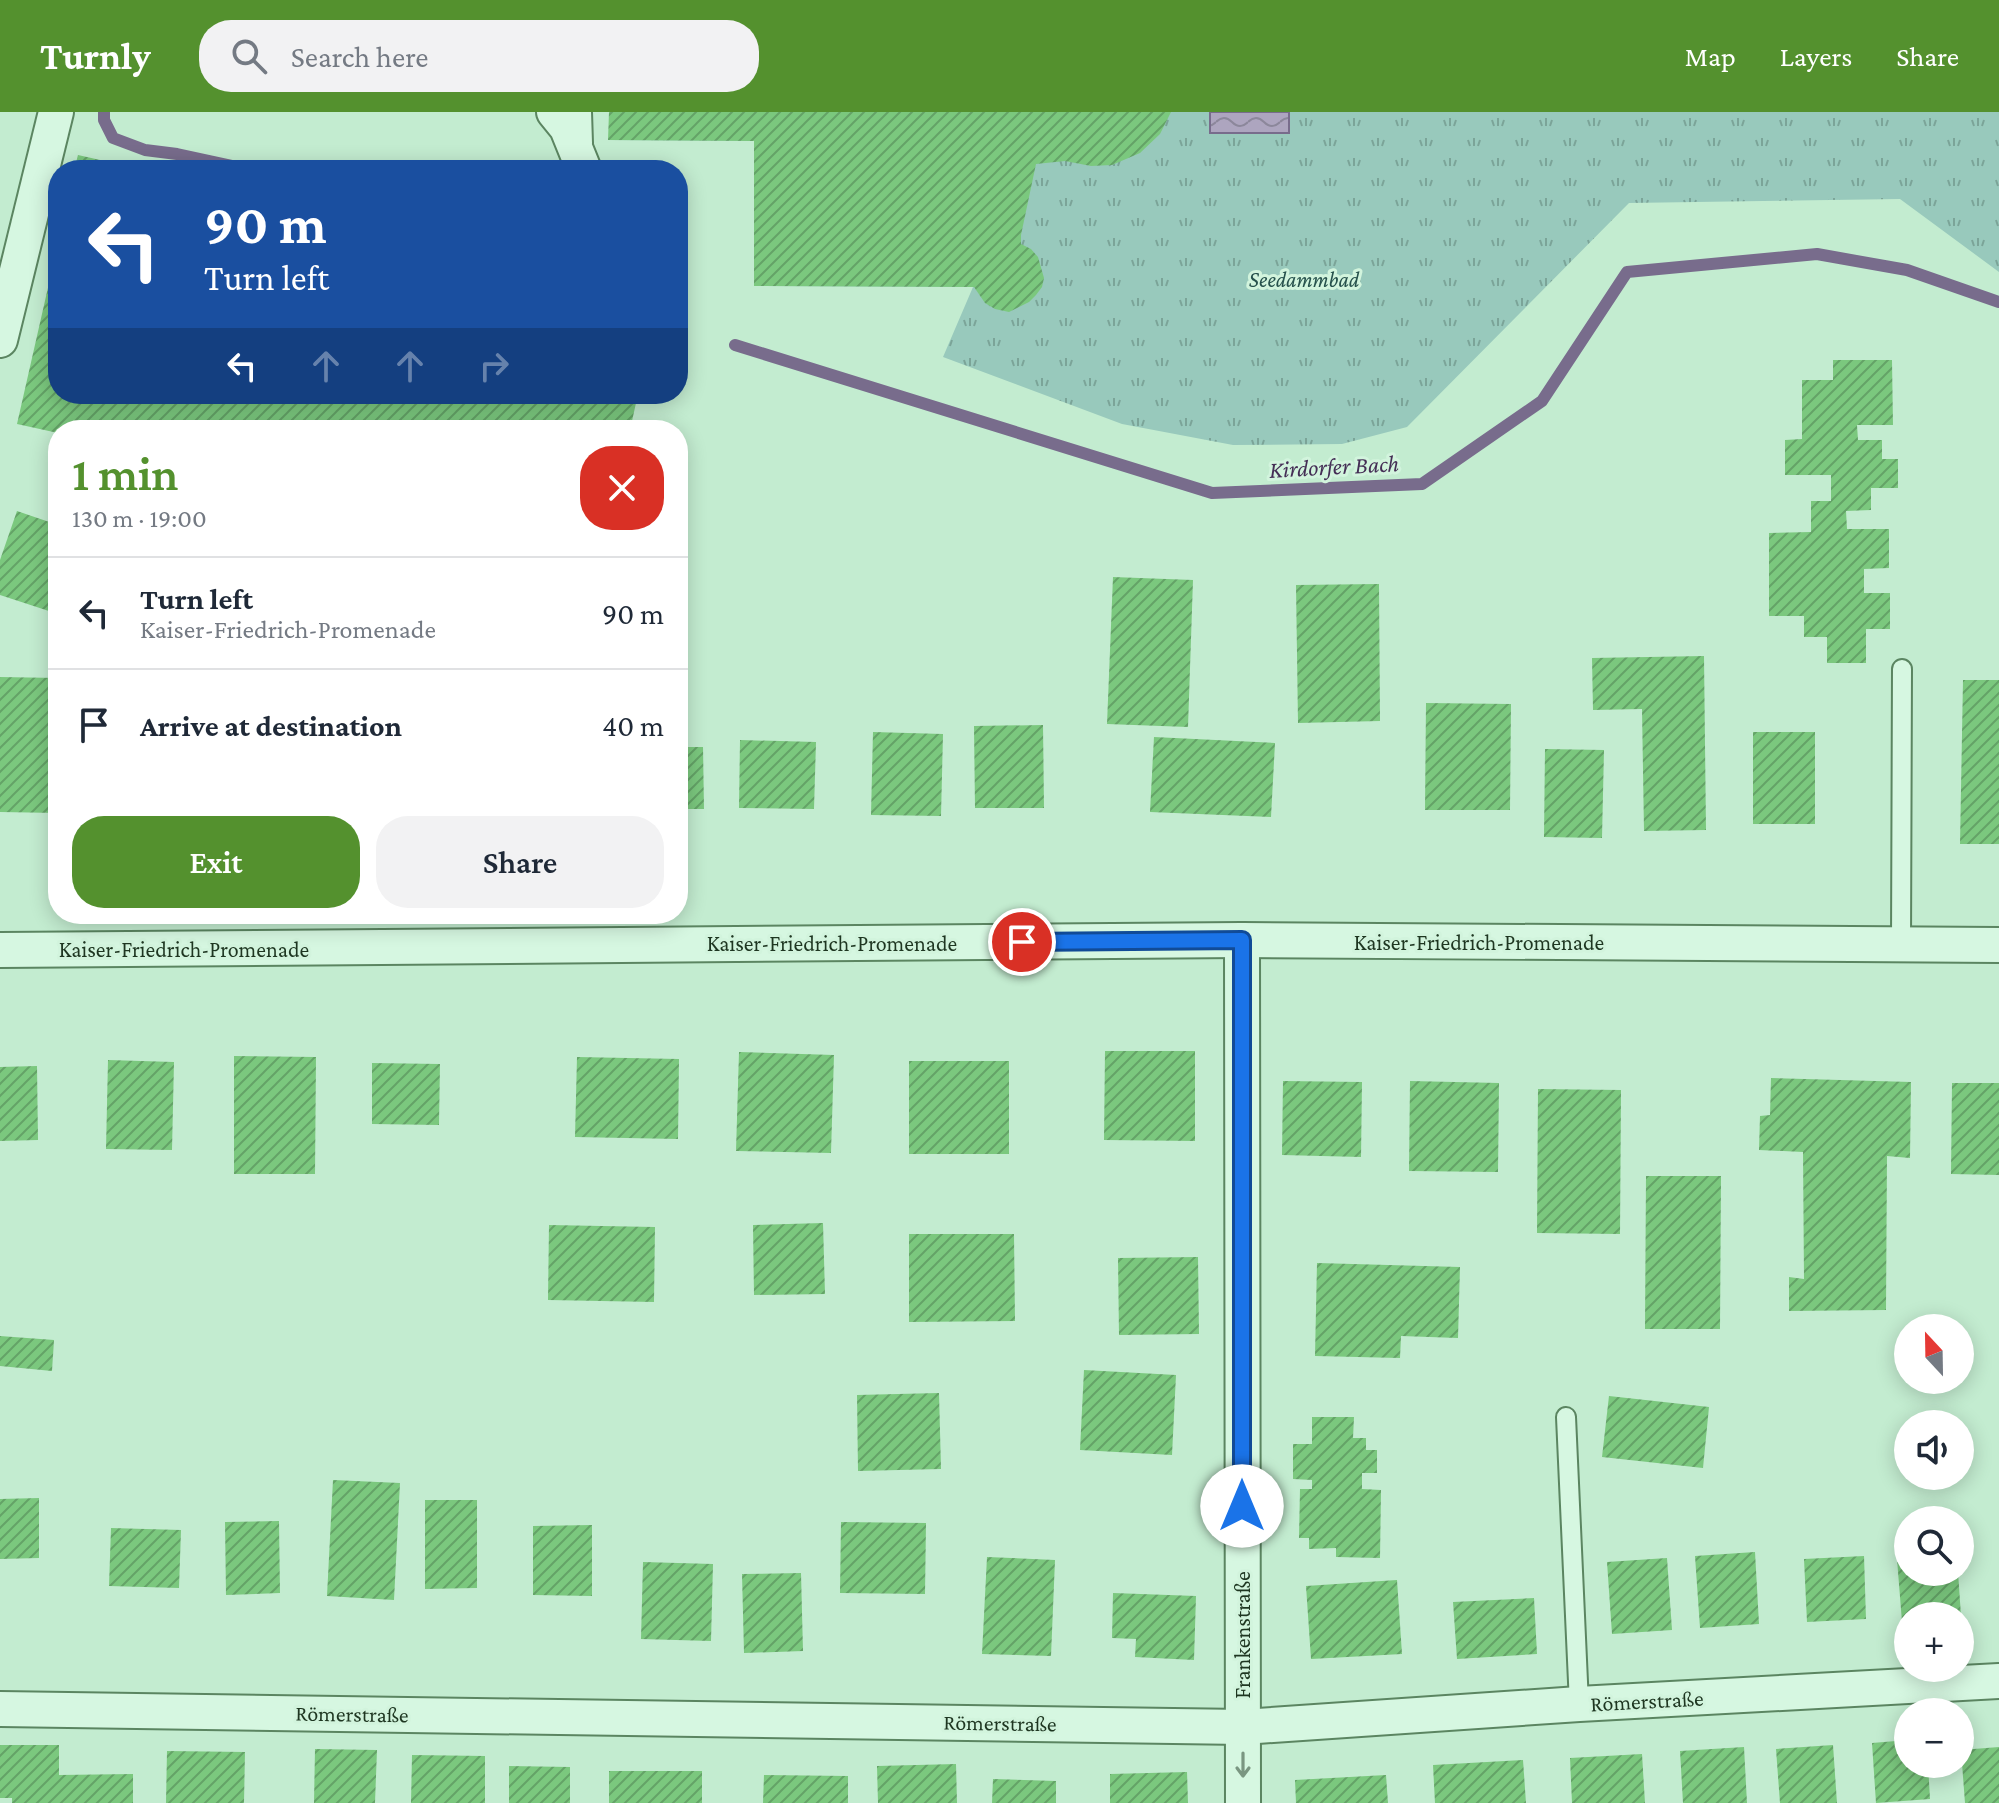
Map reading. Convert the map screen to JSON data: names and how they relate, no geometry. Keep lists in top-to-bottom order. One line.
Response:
{"streets":{"street":["Kaiser-Friedrich-Promenade","Frankenstraße","Römerstraße"]},"crossings":[["Kaiser-Friedrich-Promenade","Frankenstraße"],["Frankenstraße","Römerstraße"]],"water":["Kirdorfer Bach"],"parks":["Seedammbad"],"north":"top","page":{"header":"Turnly","search":"Search here","nav":["Map","Layers","Share"],"turn":["90 m","Turn left"],"heading":["1 min","130 m · 19:00"],"list":[{"name":"Turn left","note":"Kaiser-Friedrich-Promenade","value":"90 m"},{"name":"Arrive at destination","value":"40 m"}],"buttons":["Exit","Share"],"map_buttons":["+","−"]}}
